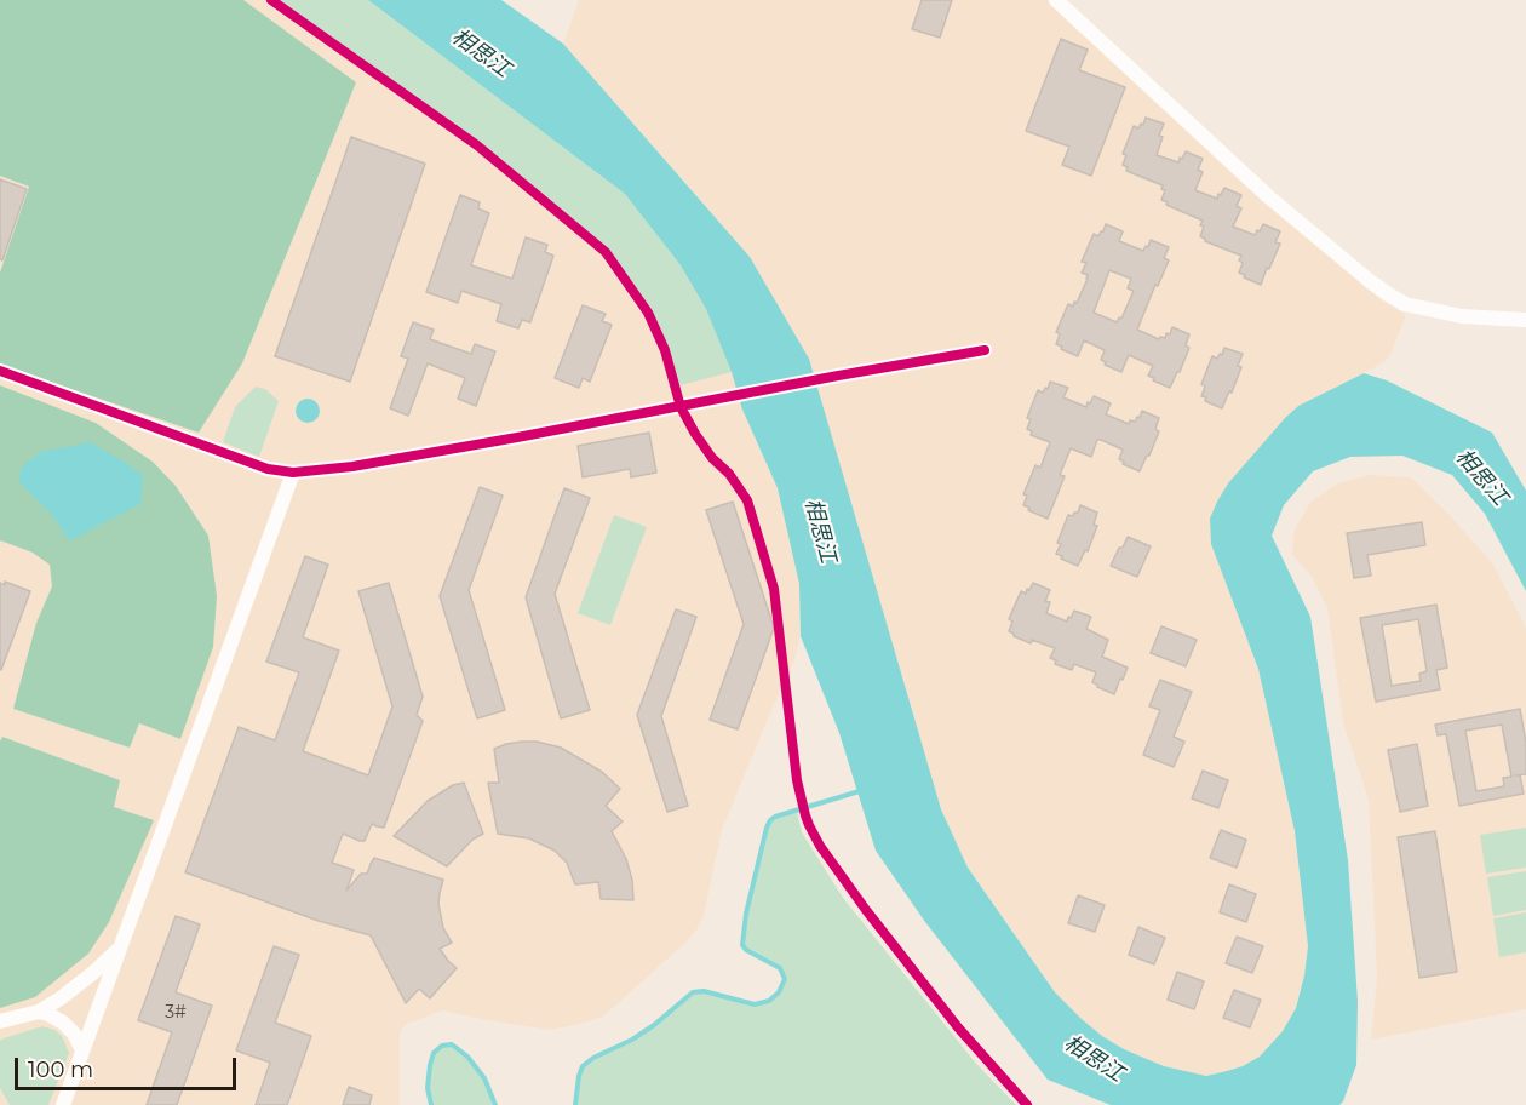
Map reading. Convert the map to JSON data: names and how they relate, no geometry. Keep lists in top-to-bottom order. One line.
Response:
{"water":["相思江"],"house_numbers":["3#"],"scale_bar":"100 m"}
